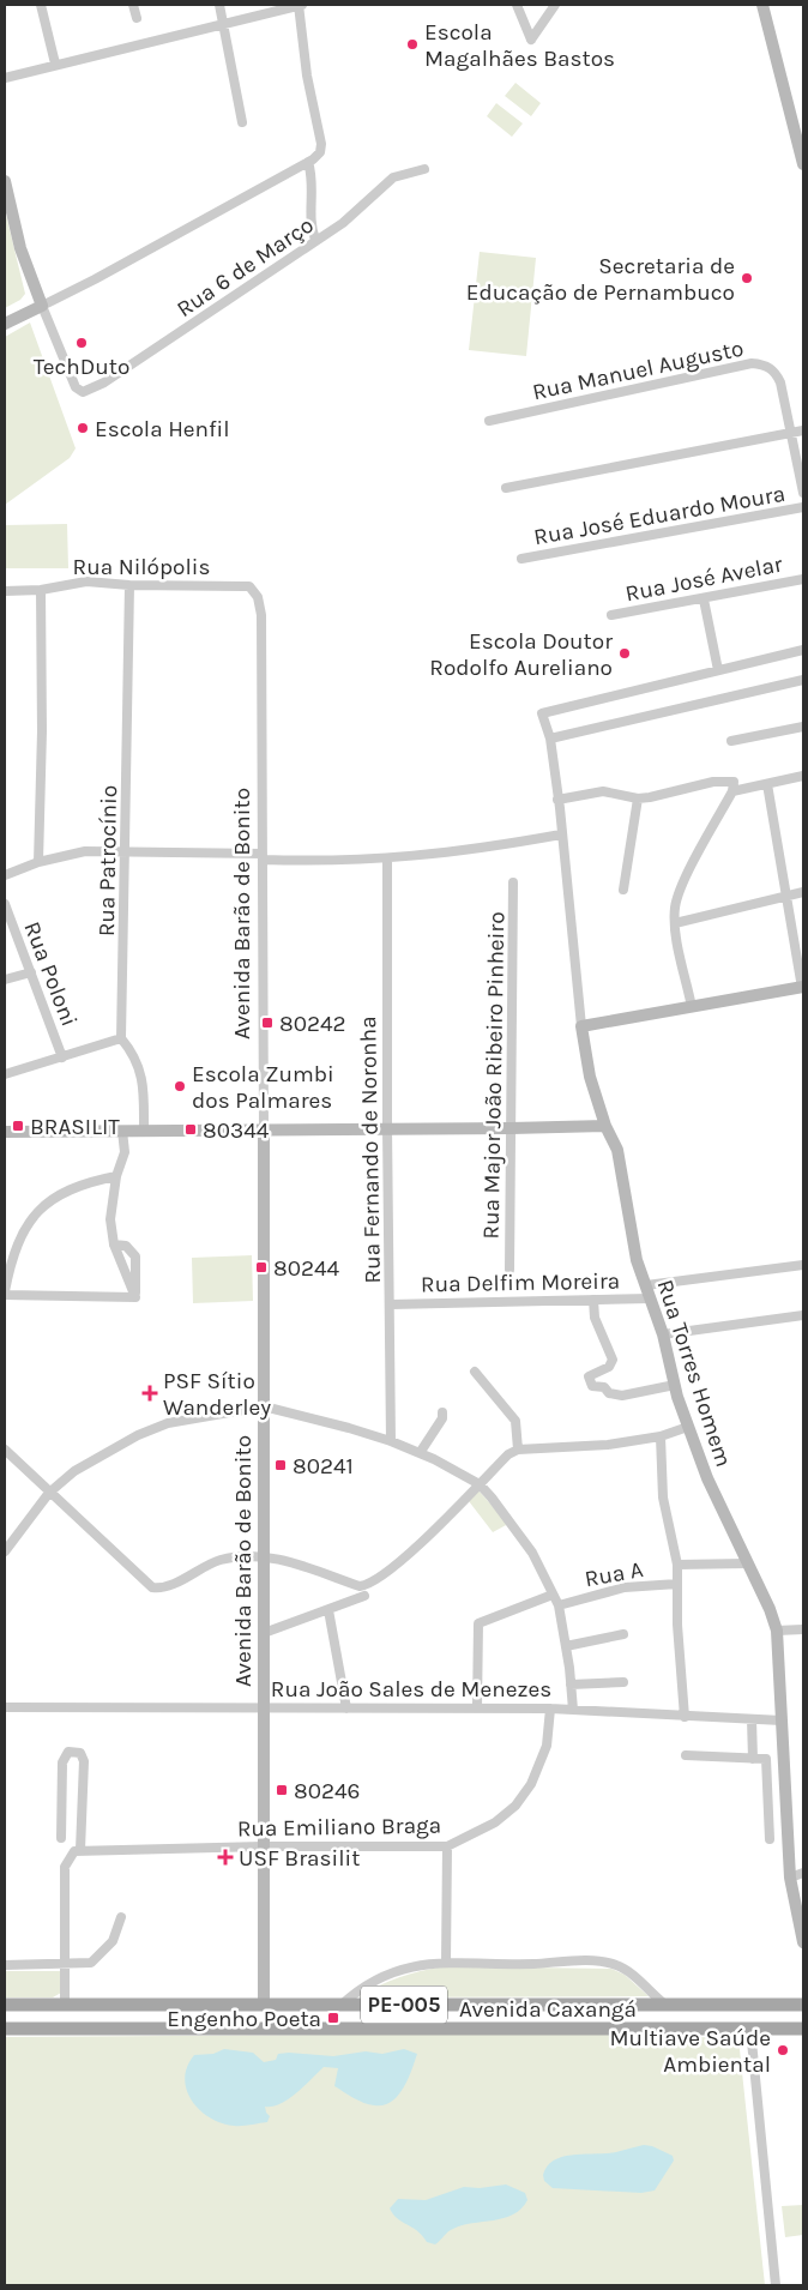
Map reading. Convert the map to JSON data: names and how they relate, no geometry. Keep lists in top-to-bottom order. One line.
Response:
{"streets":{"main road":["PE-005","Avenida Caxangá"],"street":["Rua 6 de Março","Rua Manuel Augusto","Rua José Eduardo Moura","Rua Nilópolis","Rua José Avelar","Rua Patrocínio","Avenida Barão de Bonito","Rua Poloni","Rua Major João Ribeiro Pinheiro","Rua Fernando de Noronha","Rua Delfim Moreira","Rua Torres Homem","Rua A","Rua João Sales de Menezes","Rua Emiliano Braga"]},"crossings":[["Rua Nilópolis","Rua Patrocínio"],["Rua Nilópolis","Avenida Barão de Bonito"],["Avenida Barão de Bonito","Rua João Sales de Menezes"],["Avenida Barão de Bonito","Rua Emiliano Braga"],["Avenida Barão de Bonito","Avenida Caxangá"],["Rua Fernando de Noronha","Rua Delfim Moreira"],["Rua Delfim Moreira","Rua Torres Homem"],["Rua Torres Homem","Rua João Sales de Menezes"],["Rua João Sales de Menezes","Rua Emiliano Braga"]],"places":{"other":["Escola Magalhães Bastos","Secretaria de Educação de Pernambuco","TechDuto","Escola Henfil","Escola Doutor Rodolfo Aureliano","Escola Zumbi dos Palmares","Multiave Saúde Ambiental"],"transit":["80242","BRASILIT","80344","80244","80241","80246","Engenho Poeta"],"health":["PSF Sítio Wanderley","USF Brasilit"]}}
